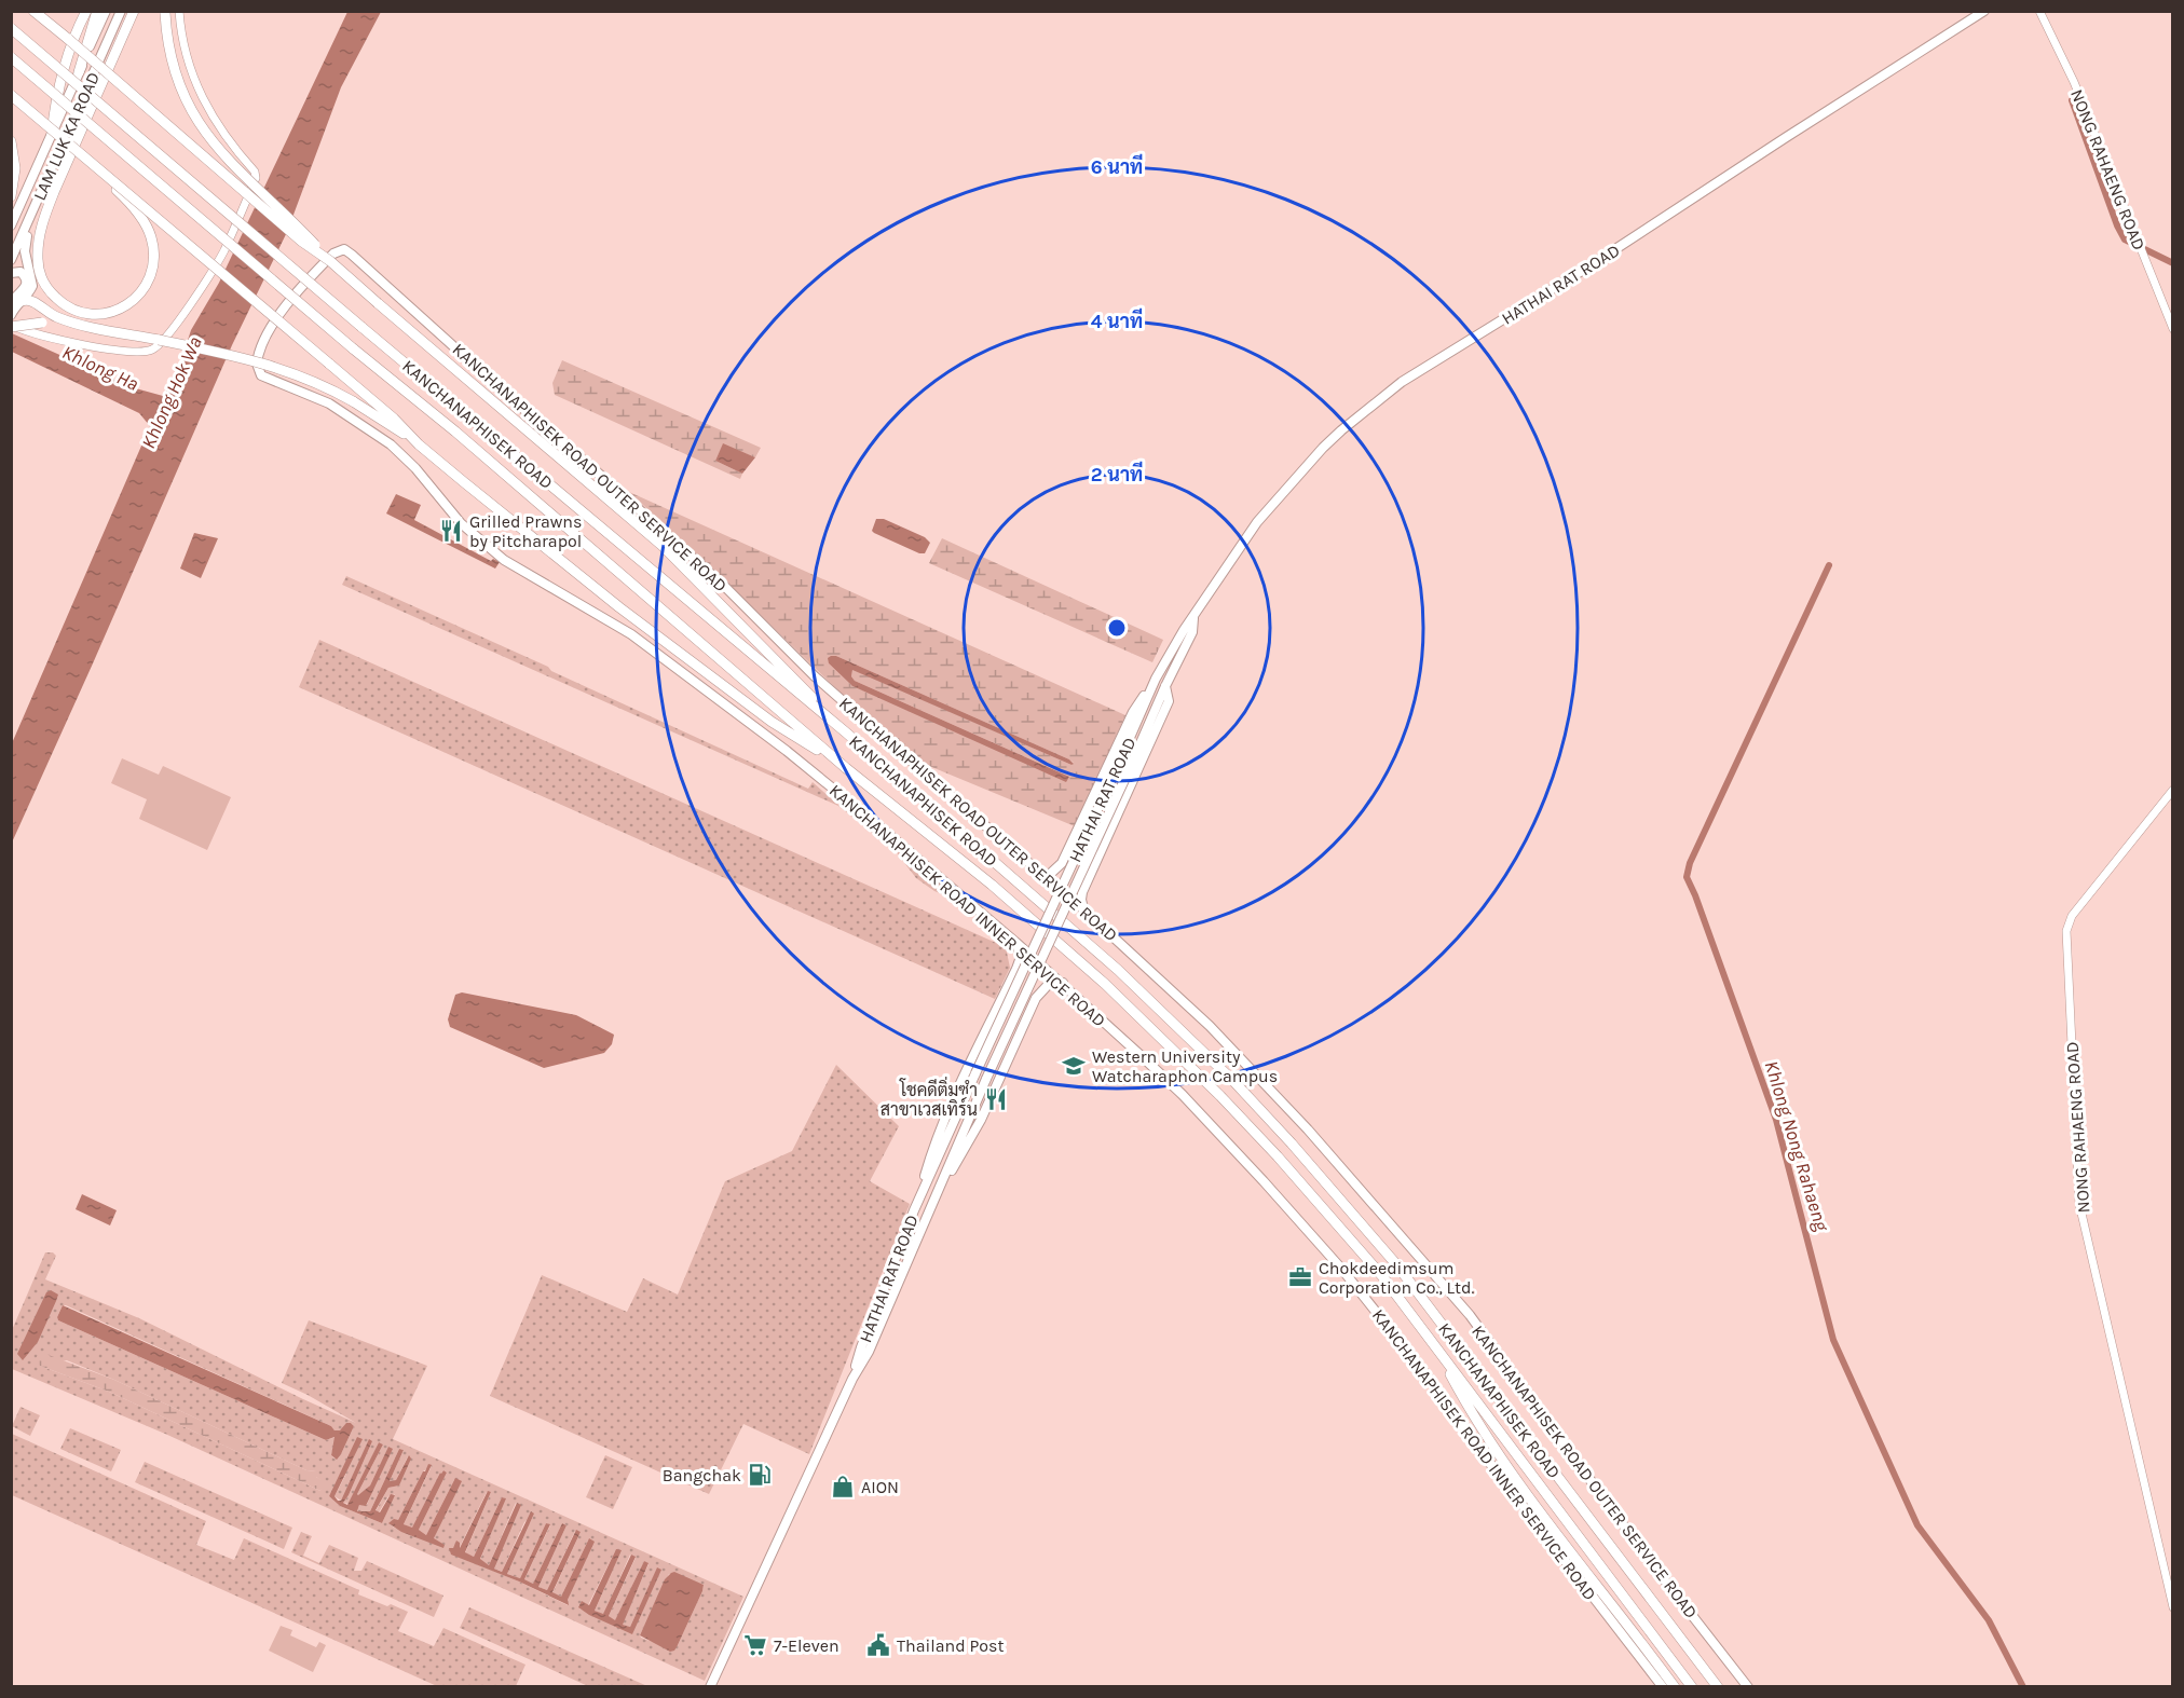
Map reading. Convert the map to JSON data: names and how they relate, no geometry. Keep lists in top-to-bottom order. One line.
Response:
{"streets":{"highway":["KANCHANAPHISEK ROAD"],"main road":["LAM LUK KA ROAD","HATHAI RAT ROAD","KANCHANAPHISEK ROAD OUTER SERVICE ROAD","KANCHANAPHISEK ROAD INNER SERVICE ROAD"],"street":["NONG RAHAENG ROAD"]},"crossings":[["KANCHANAPHISEK ROAD OUTER SERVICE ROAD","KANCHANAPHISEK ROAD INNER SERVICE ROAD"]],"water":["Khlong Ha","Khlong Hok Wa","Khlong Nong Rahaeng"],"places":{"restaurant":["Grilled Prawns by Pitcharapol","โชคดีติ่มซำ สาขาเวสเทิร์น"],"school or university":["Western University Watcharaphon Campus"],"office":["Chokdeedimsum Corporation Co., Ltd."],"fuel station":["Bangchak"],"shop":["AION"],"supermarket":["7-Eleven"],"public building":["Thailand Post"]},"rings":["6 นาที","4 นาที","2 นาที"]}
